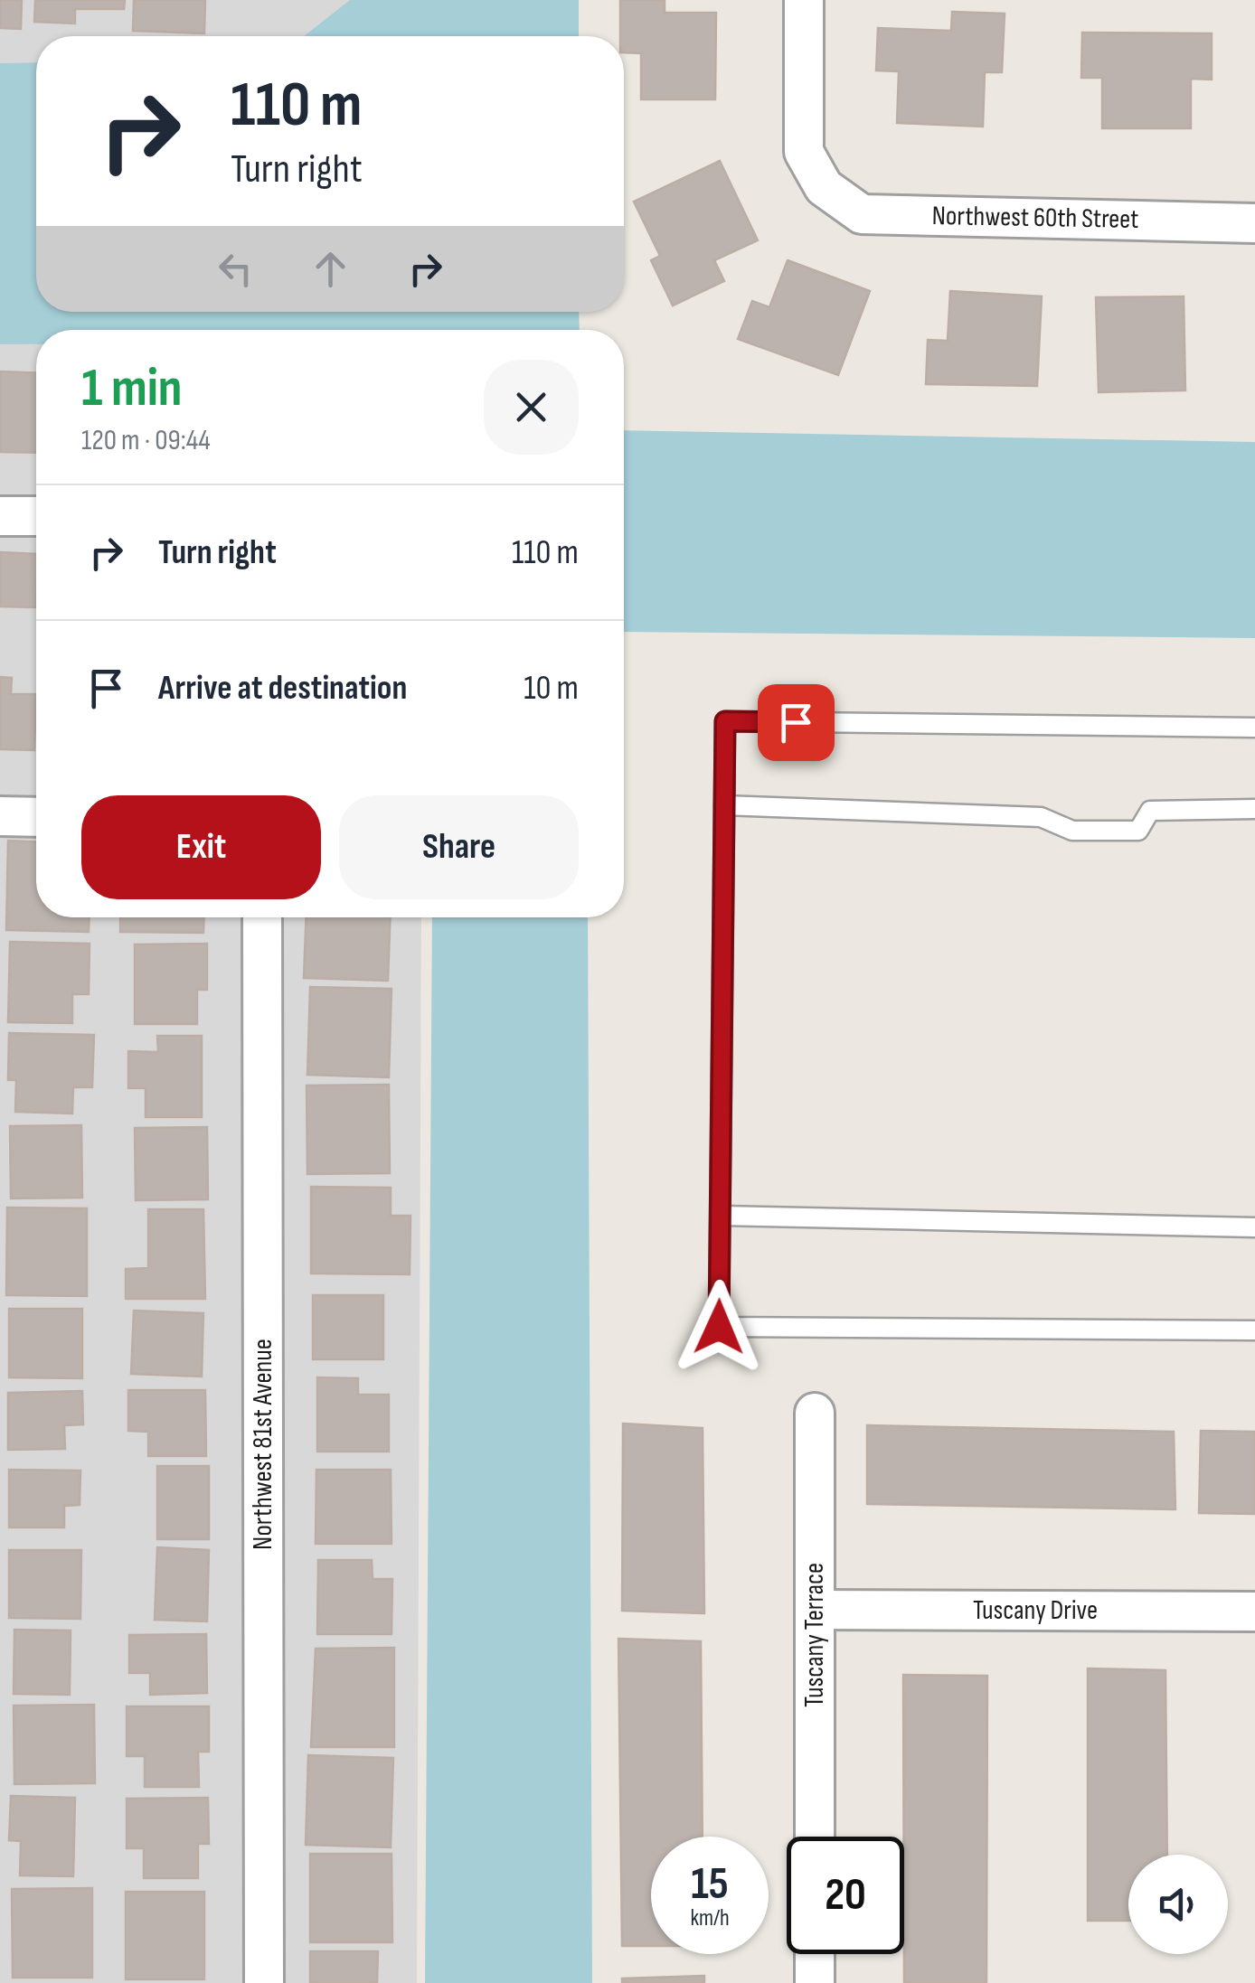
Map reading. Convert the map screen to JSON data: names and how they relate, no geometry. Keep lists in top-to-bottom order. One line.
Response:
{"streets":{"street":["Northwest 60th Street","Northwest 81st Avenue","Tuscany Drive","Tuscany Terrace"]},"crossings":[["Tuscany Drive","Tuscany Terrace"]],"page":{"turn":["110 m","Turn right"],"heading":["1 min","120 m · 09:44"],"list":[{"name":"Turn right","value":"110 m"},{"name":"Arrive at destination","value":"10 m"}],"buttons":["Exit","Share"],"speed":"15 km/h","limit":"20"}}
